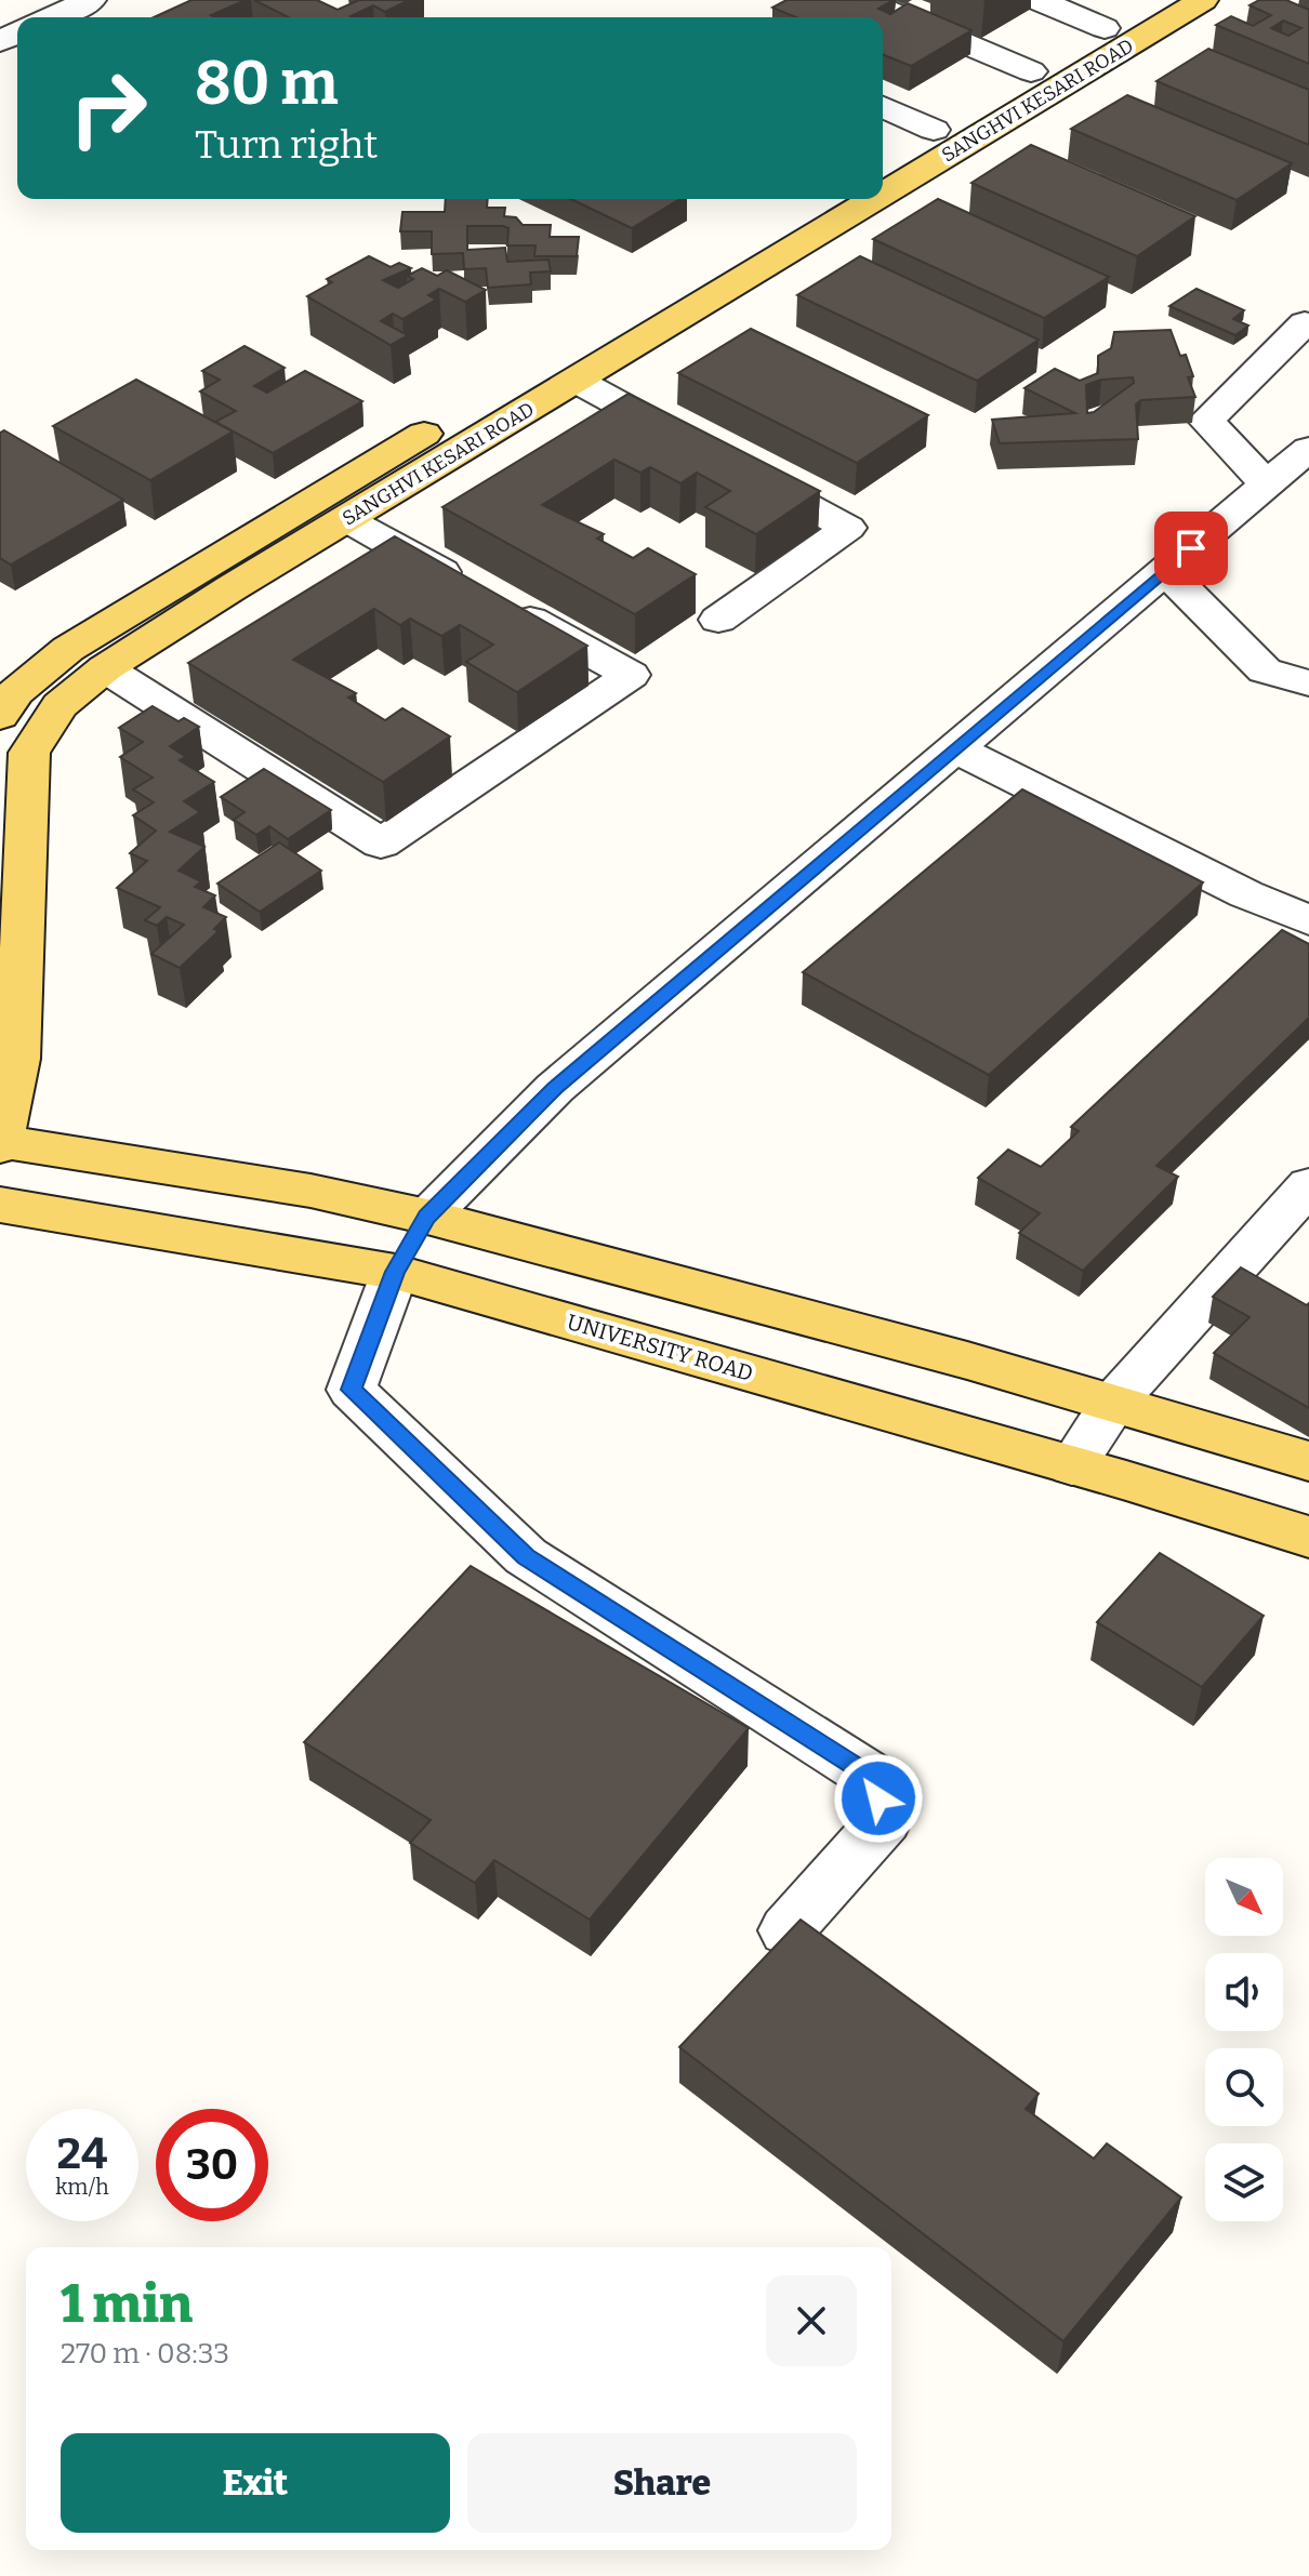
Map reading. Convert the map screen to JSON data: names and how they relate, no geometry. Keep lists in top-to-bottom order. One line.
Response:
{"streets":{"main road":["SANGHVI KESARI ROAD","UNIVERSITY ROAD"]},"north":"bottom right","page":{"turn":["80 m","Turn right"],"speed":"24 km/h","limit":"30","heading":["1 min","270 m · 08:33"],"buttons":["Exit","Share"]}}
